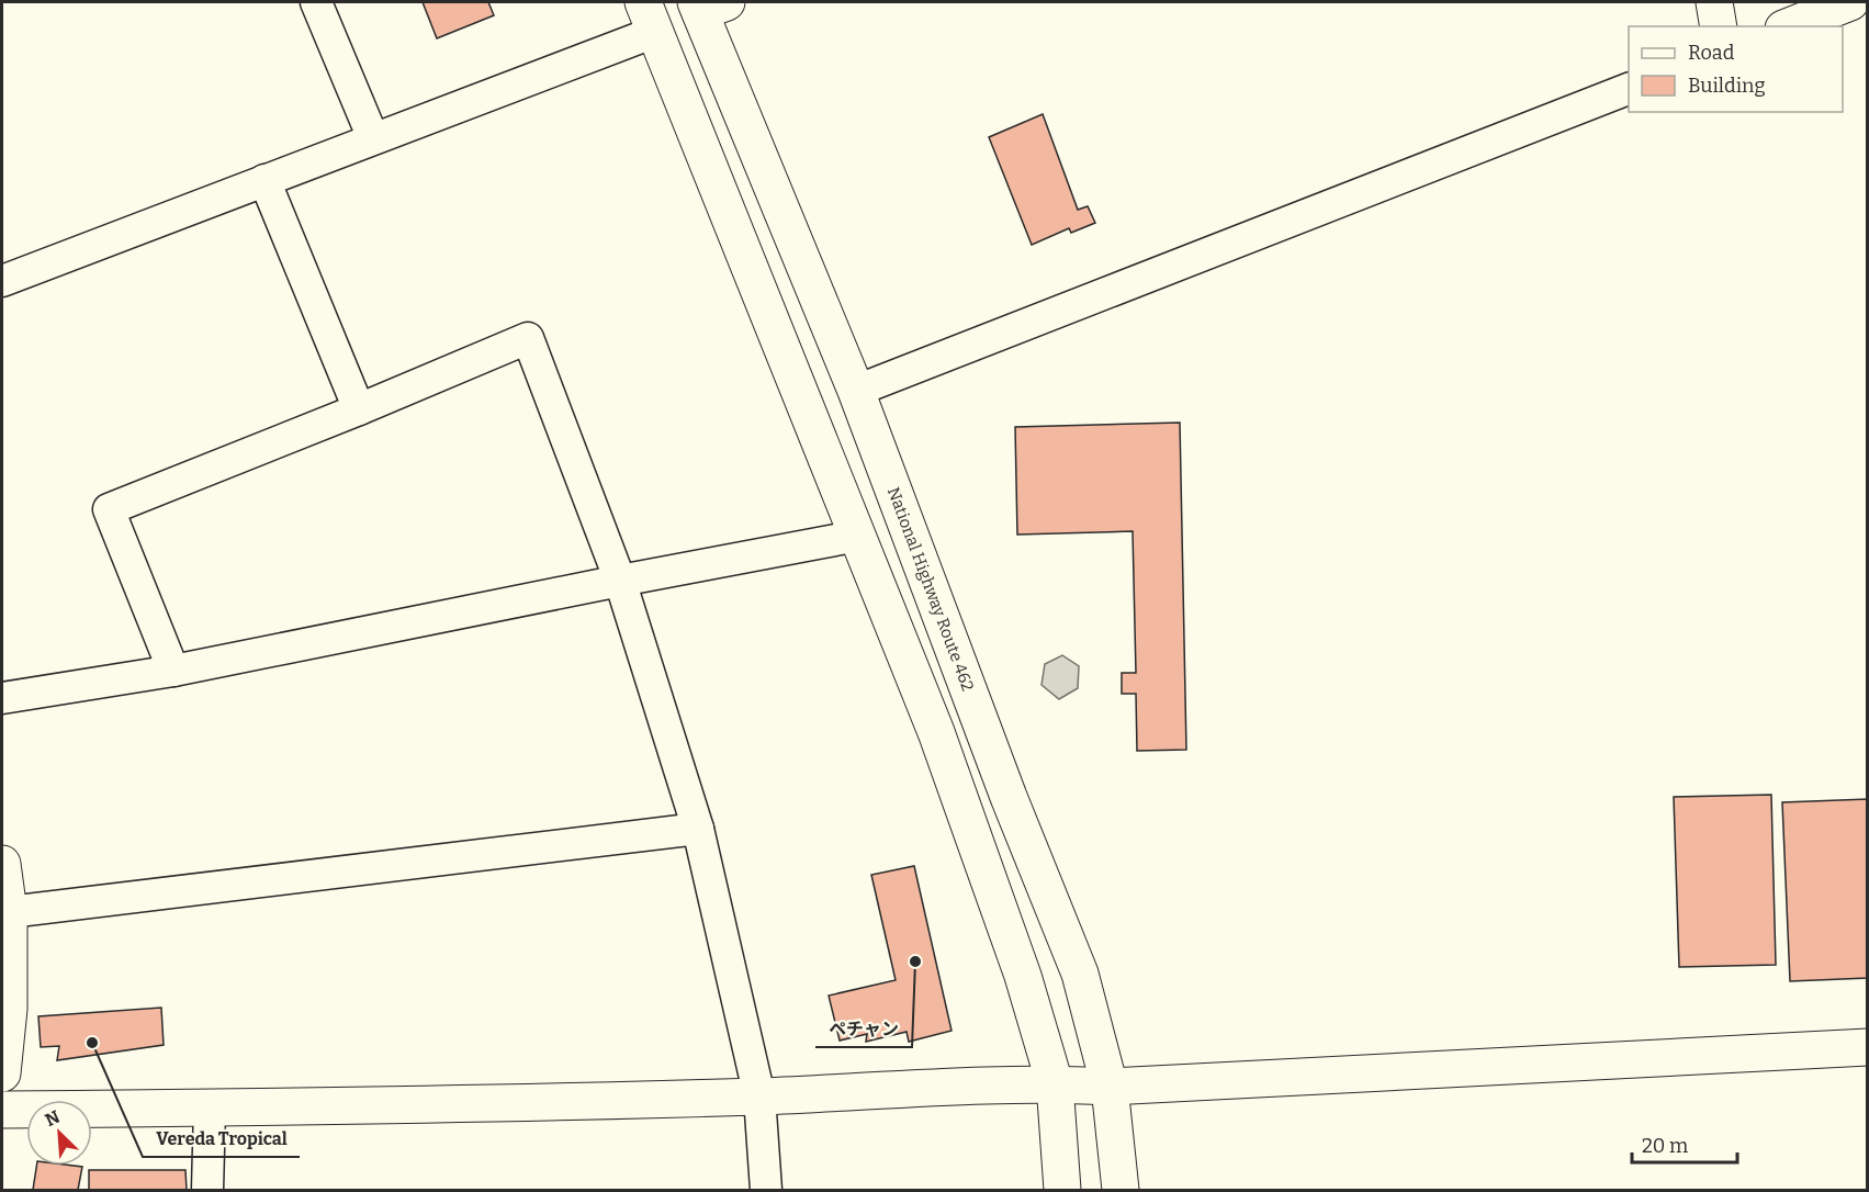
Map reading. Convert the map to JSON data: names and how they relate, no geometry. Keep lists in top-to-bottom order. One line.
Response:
{"streets":{"main road":["National Highway Route 462"]},"places":["ペチャン","Vereda Tropical"],"legend":["Road","Building"],"scale_bar":"20 m","north":"top left"}
